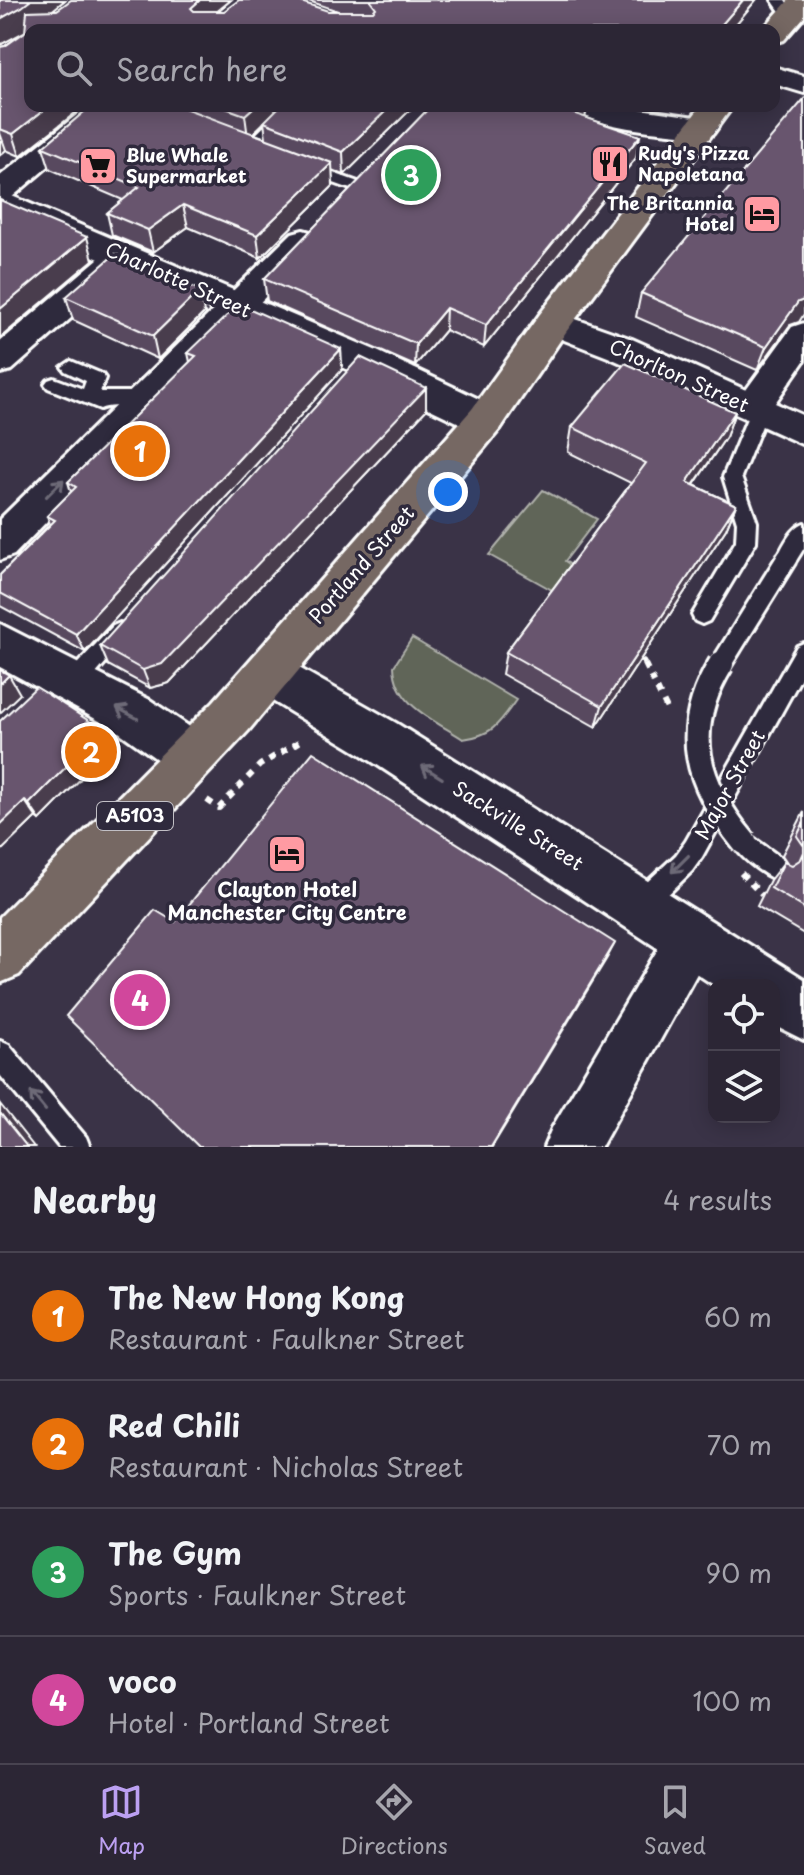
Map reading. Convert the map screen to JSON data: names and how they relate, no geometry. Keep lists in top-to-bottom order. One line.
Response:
{"streets":{"main road":["Portland Street","A5103"],"street":["Charlotte Street","Chorlton Street","Sackville Street"],"lane":["Major Street"]},"crossings":[["Charlotte Street","Portland Street"],["Chorlton Street","Portland Street"],["Portland Street","Sackville Street"],["Major Street","Sackville Street"]],"one_way":["Major Street","Sackville Street"],"places":{"restaurant":["Rudy's Pizza Napoletana"],"supermarket":["Blue Whale Supermarket"],"hotel":["The Britannia Hotel","Clayton Hotel Manchester City Centre"]},"page":{"search":"Search here","pins":["3","1","2","4"],"heading":["Nearby","4 results"],"list":[{"mark":"1","name":"The New Hong Kong","note":"Restaurant · Faulkner Street","value":"60 m"},{"mark":"2","name":"Red Chili","note":"Restaurant · Nicholas Street","value":"70 m"},{"mark":"3","name":"The Gym","note":"Sports · Faulkner Street","value":"90 m"},{"mark":"4","name":"voco","note":"Hotel · Portland Street","value":"100 m"}],"nav":["Map","Directions","Saved"]}}
